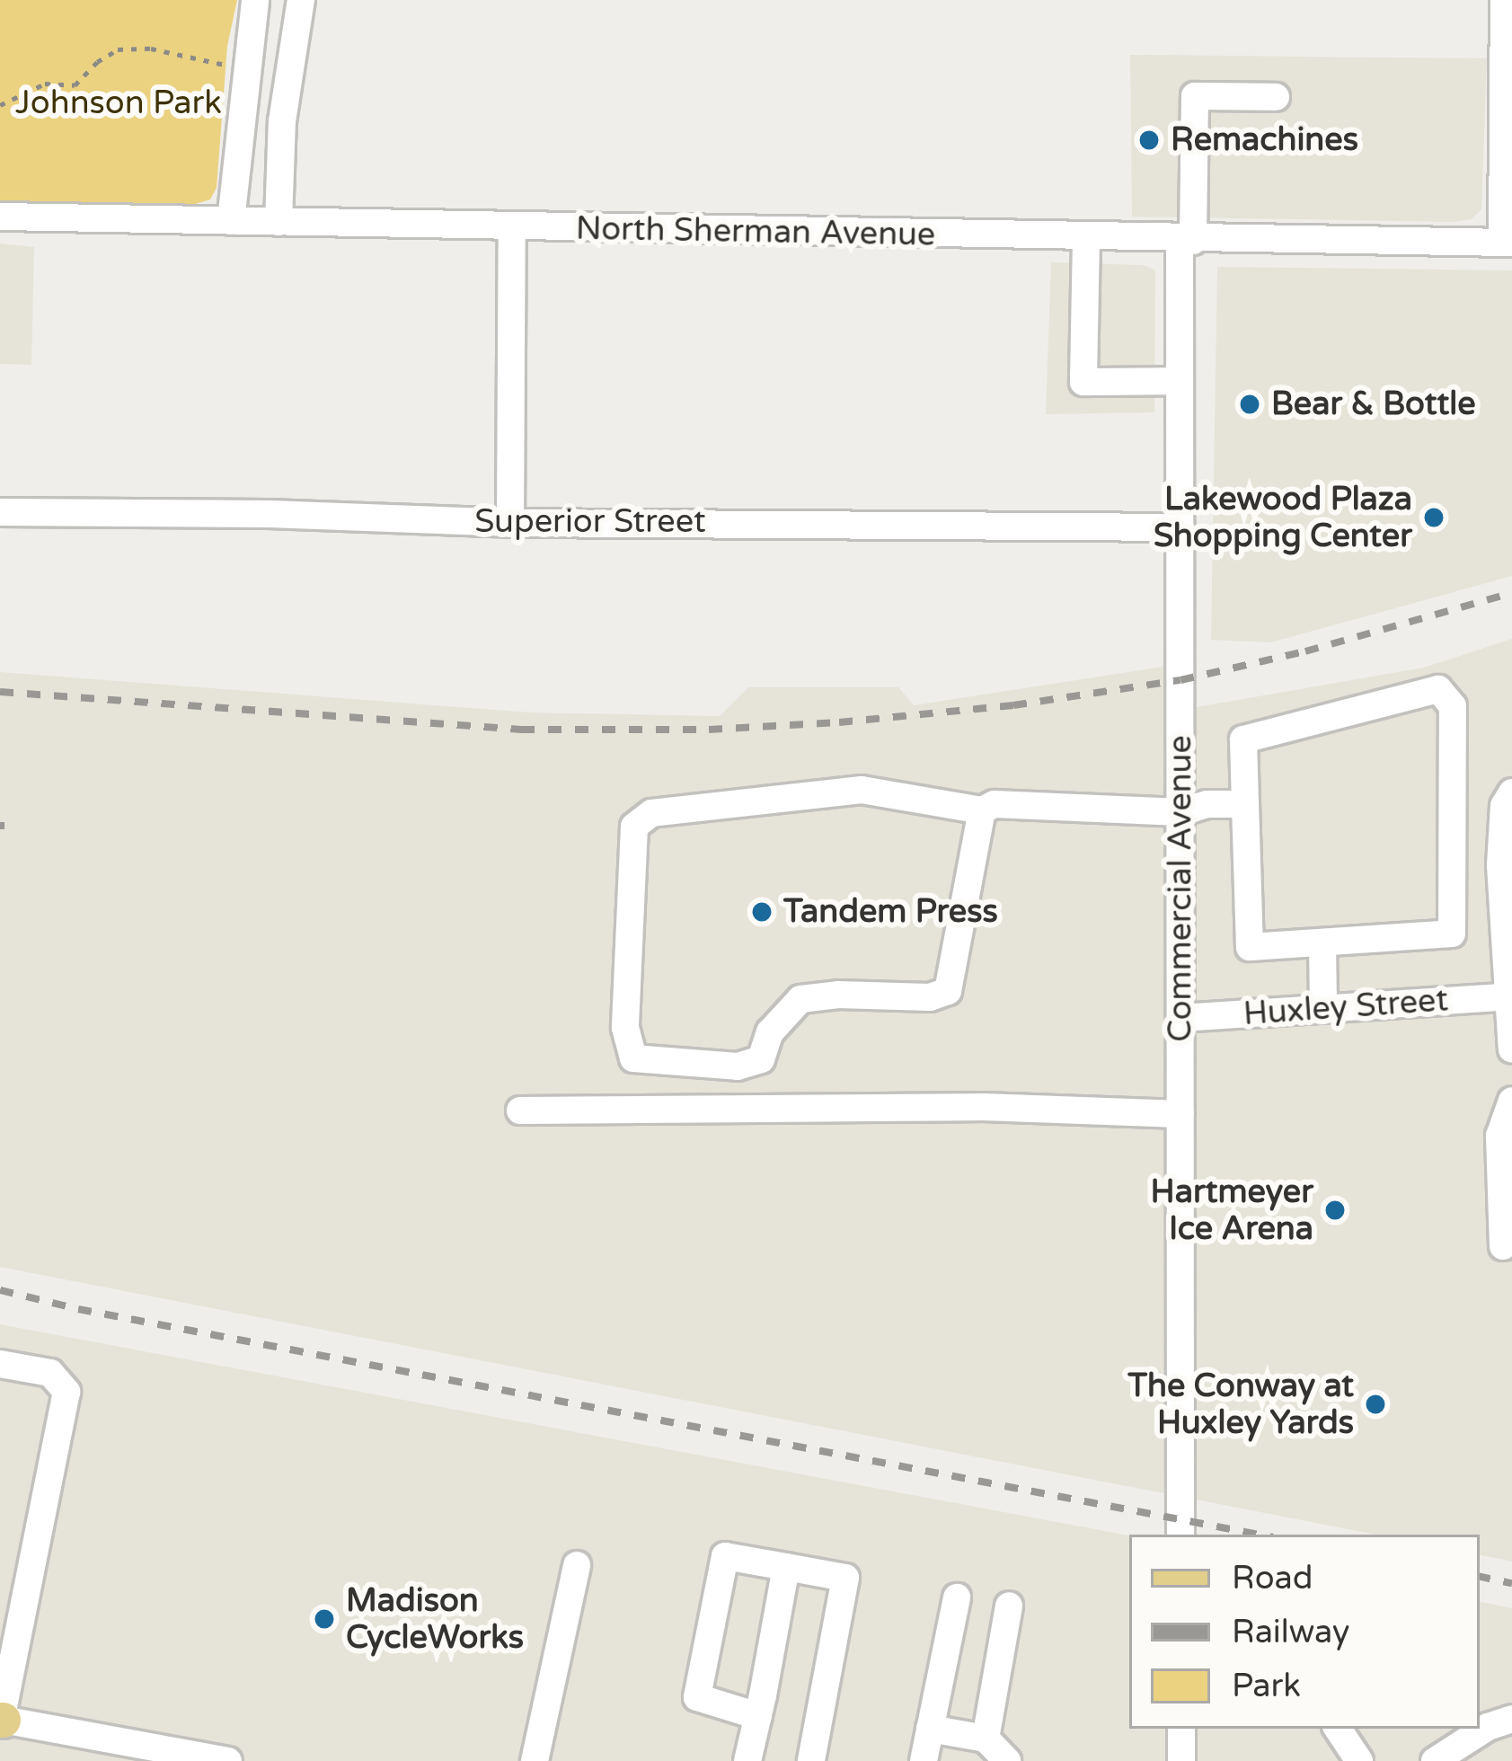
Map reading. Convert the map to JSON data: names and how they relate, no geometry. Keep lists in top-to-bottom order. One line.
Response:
{"streets":{"street":["North Sherman Avenue","Superior Street","Commercial Avenue","Huxley Street"]},"crossings":[["North Sherman Avenue","Commercial Avenue"],["Superior Street","Commercial Avenue"],["Commercial Avenue","Huxley Street"]],"parks":["Johnson Park"],"places":["Remachines","Bear & Bottle","Lakewood Plaza Shopping Center","Tandem Press","Hartmeyer Ice Arena","The Conway at Huxley Yards","Madison CycleWorks"],"legend":["Road","Railway","Park"]}
